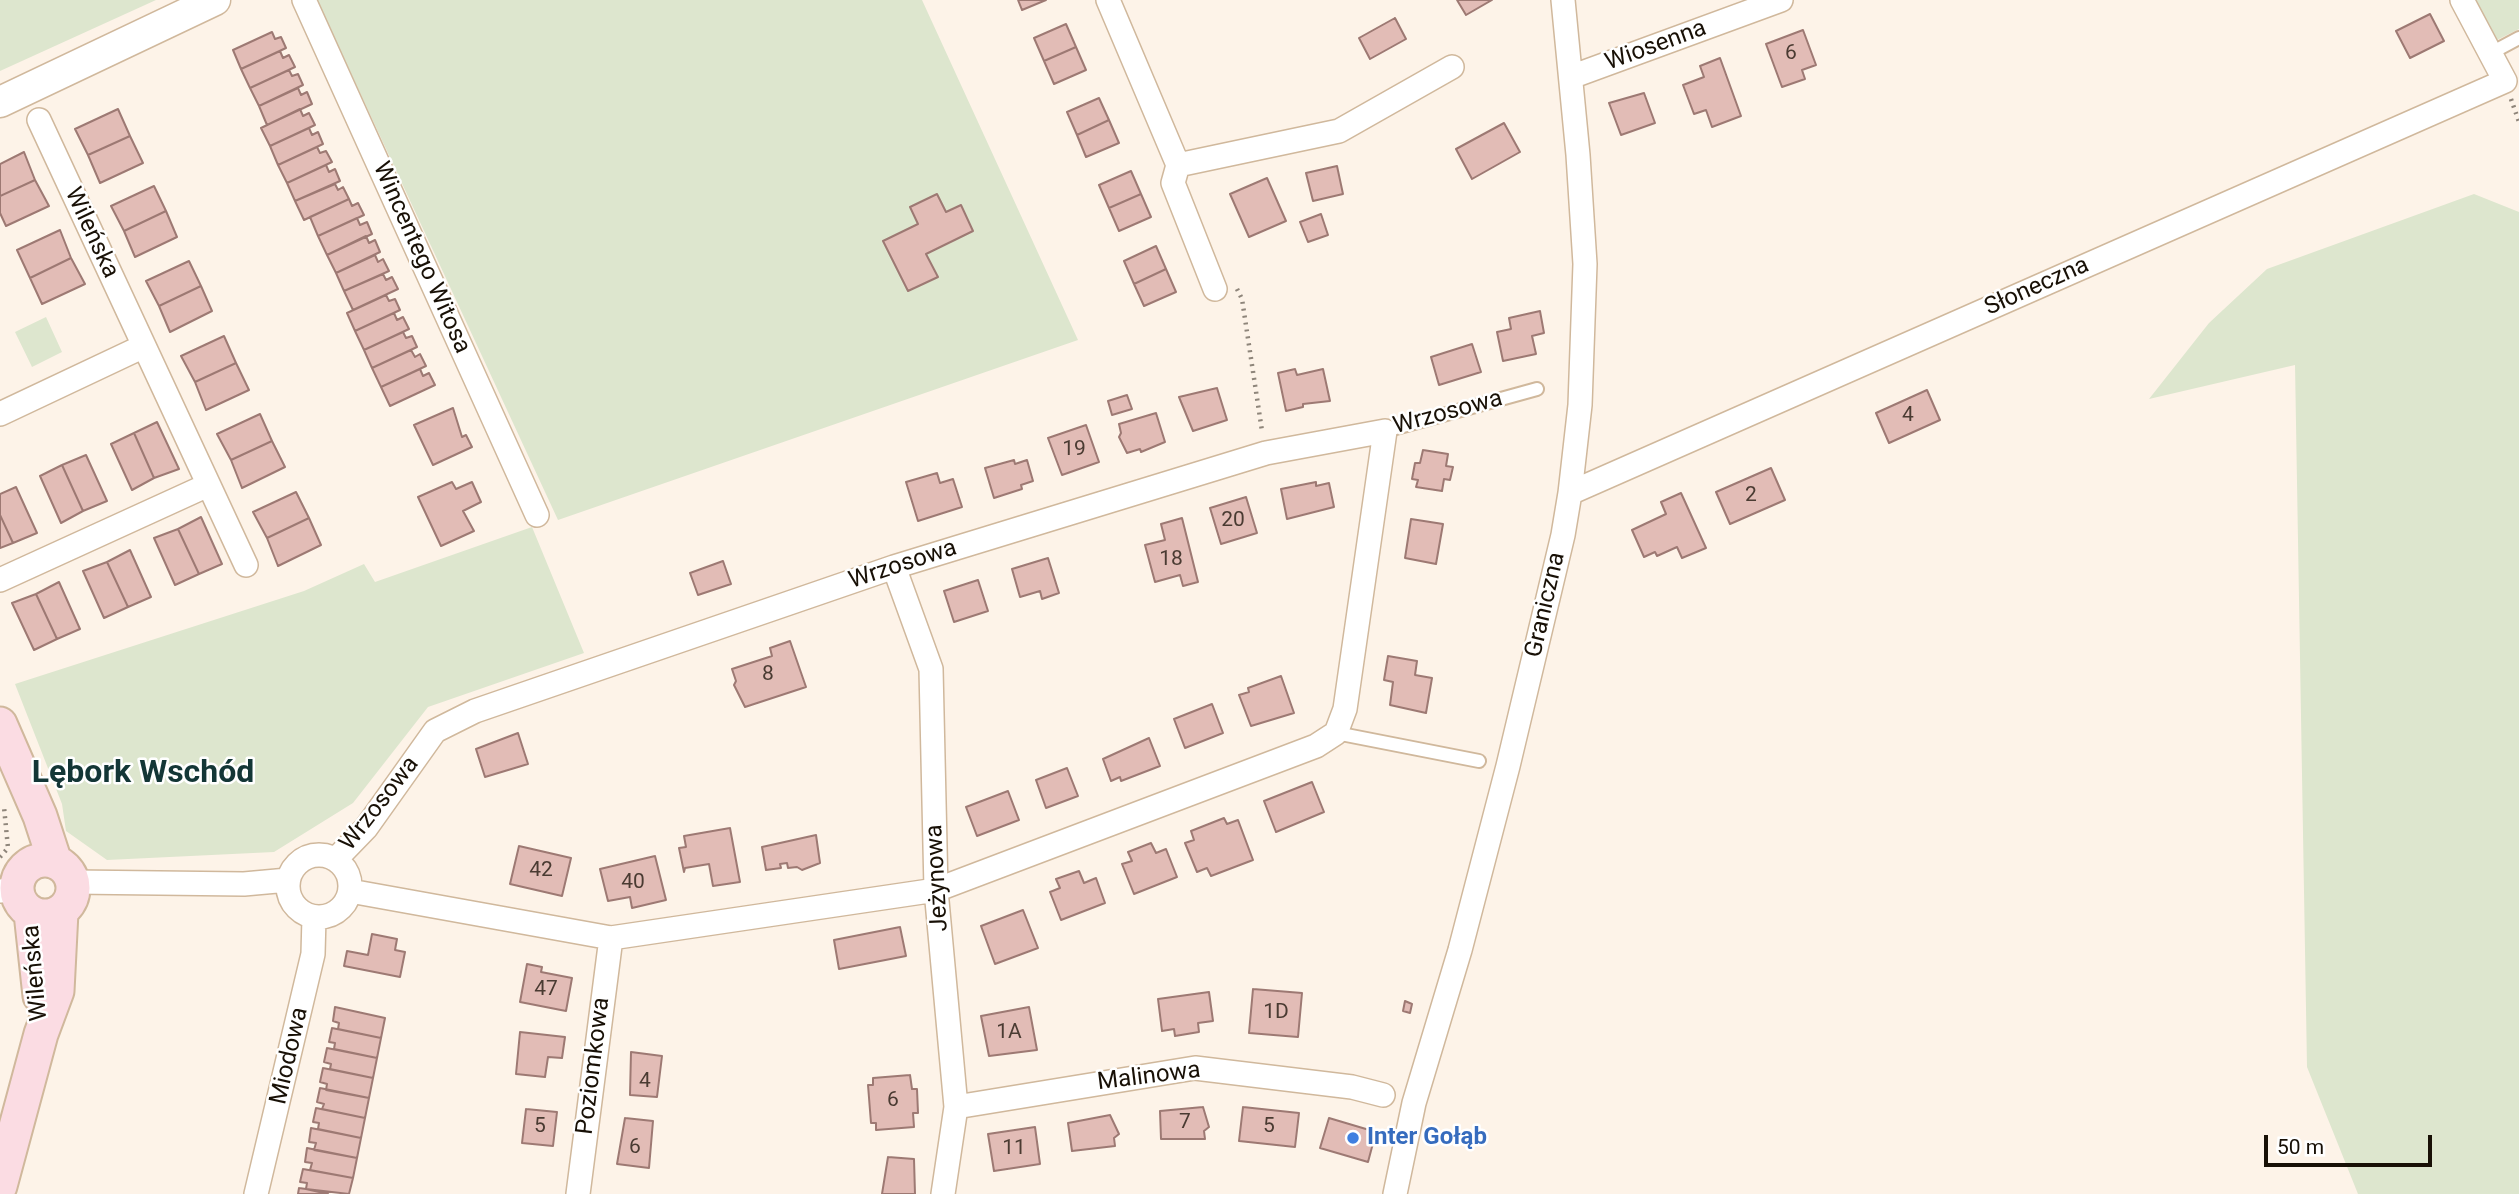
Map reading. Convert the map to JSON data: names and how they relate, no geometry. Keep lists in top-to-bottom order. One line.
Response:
{"streets":{"main road":["Wileńska"],"street":["Wiosenna","Wincentego Witosa","Słoneczna","Wrzosowa","Graniczna","Jeżynowa","Miodowa","Poziomkowa","Malinowa"]},"crossings":[["Wiosenna","Graniczna"],["Słoneczna","Graniczna"],["Wrzosowa","Jeżynowa"],["Wrzosowa","Miodowa"],["Wrzosowa","Poziomkowa"],["Jeżynowa","Malinowa"]],"districts":["Lębork Wschód"],"places":["Inter Gołąb"],"house_numbers":["6","4","19","2","20","18","8","42","40","47","1D","1A","4","6","7","5","5","6","11"],"scale_bar":"50 m"}
